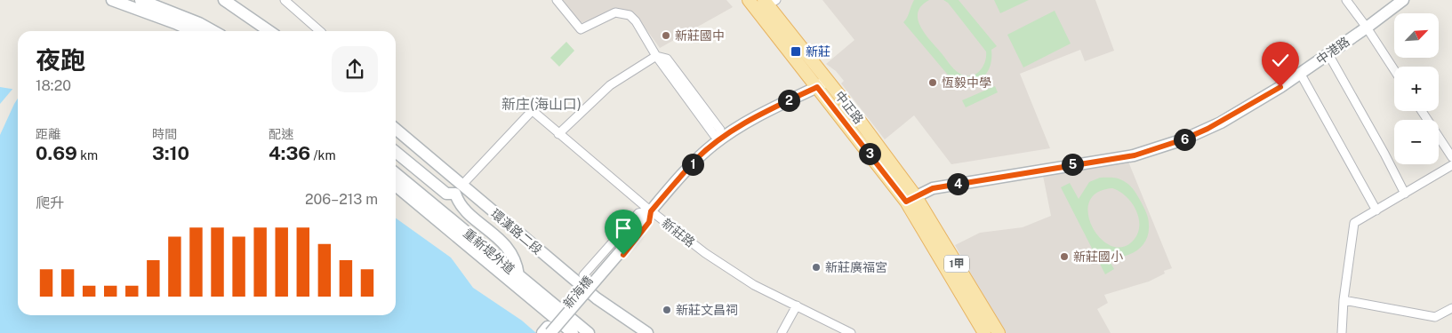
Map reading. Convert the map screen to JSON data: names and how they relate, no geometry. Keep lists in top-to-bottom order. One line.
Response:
{"streets":{"main road":["中正路","1甲"],"street":["中港路","環漢路二段","新莊路","重新堤外道","新海橋"]},"crossings":[["中港路","中正路"],["環漢路二段","新莊路"]],"districts":["新庄(海山口)"],"places":{"other":["新莊國中","恆毅中學","新莊國小","新莊廣福宮","新莊文昌祠"],"transit":["新莊"]},"north":"top right","page":{"map_buttons":["+","−"],"heading":["夜跑","18:20"],"pins":["2","6","3","1","5","4"],"stats":[["距離","0.69 km"],["時間","3:10"],["配速","4:36 /km"]],"chart":["爬升","206–213 m"]}}
